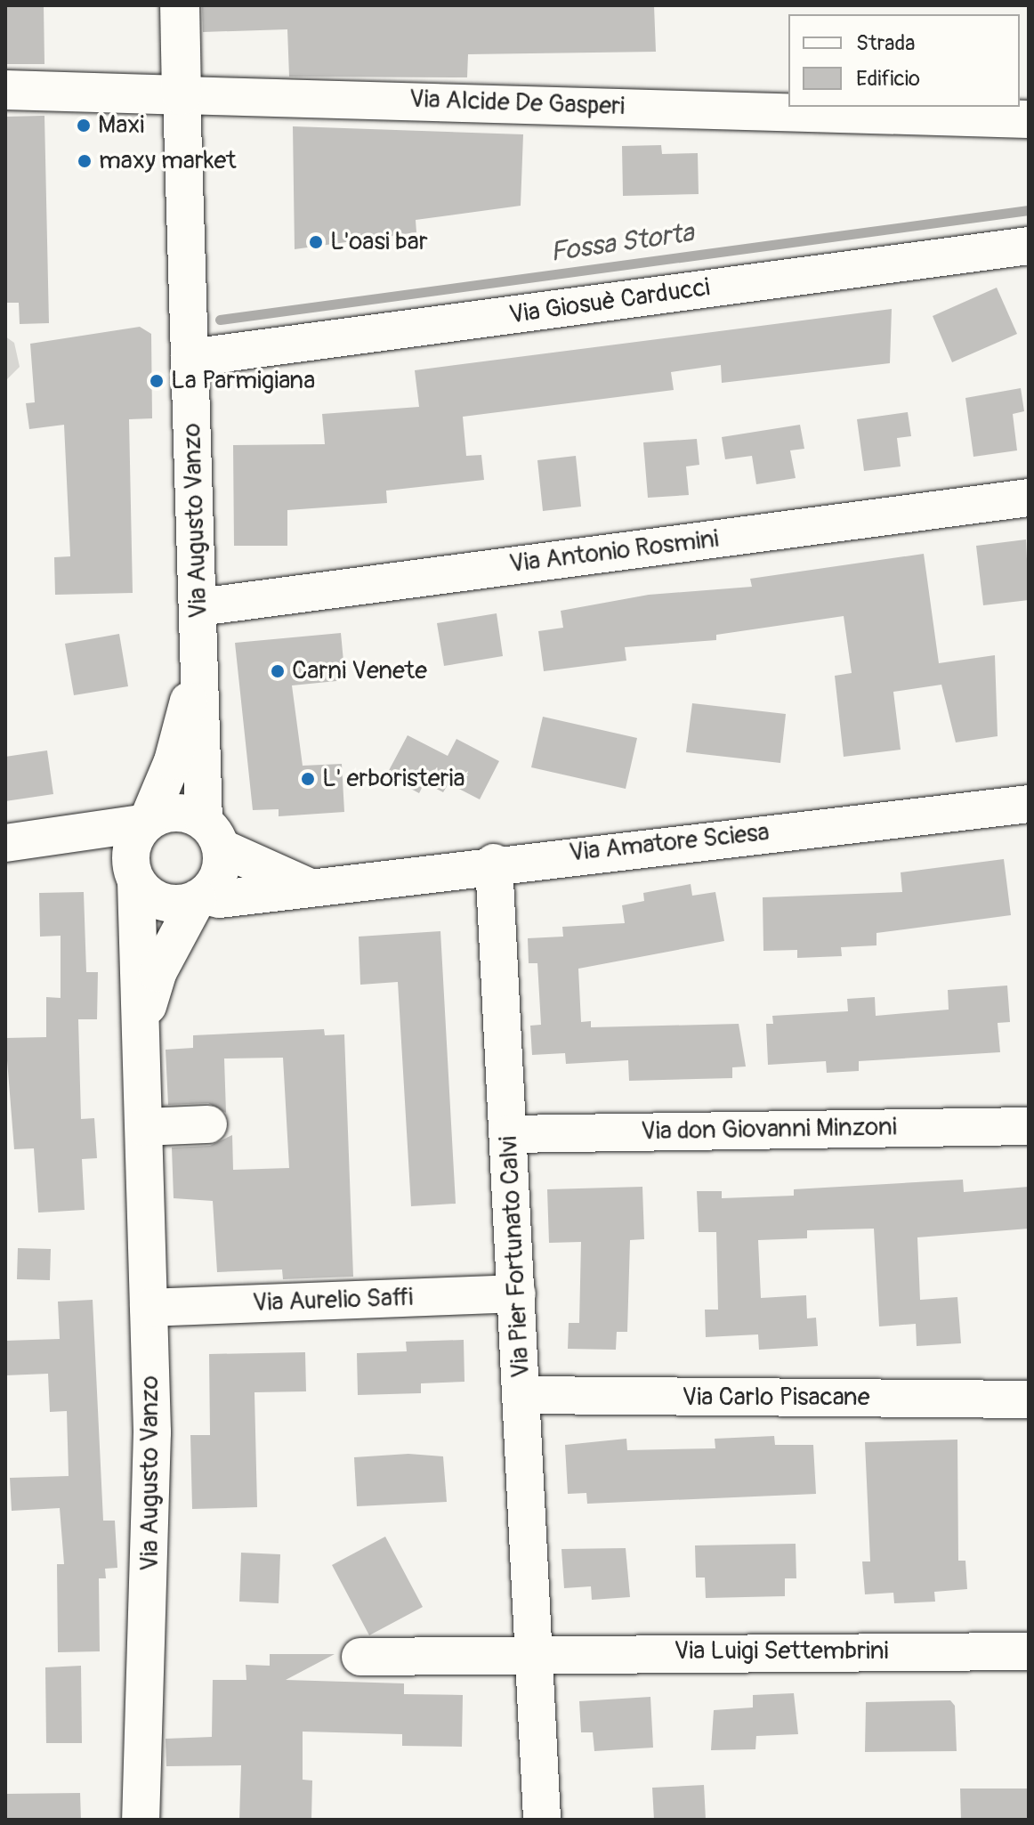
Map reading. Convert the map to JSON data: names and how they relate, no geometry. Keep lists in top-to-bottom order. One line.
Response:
{"streets":{"street":["Via Alcide De Gasperi","Via Giosuè Carducci","Via Augusto Vanzo","Via Antonio Rosmini","Via Amatore Sciesa","Via don Giovanni Minzoni","Via Pier Fortunato Calvi","Via Aurelio Saffi","Via Carlo Pisacane","Via Luigi Settembrini"]},"crossings":[["Via Alcide De Gasperi","Via Augusto Vanzo"],["Via Giosuè Carducci","Via Augusto Vanzo"],["Via Augusto Vanzo","Via Antonio Rosmini"],["Via Augusto Vanzo","Via Amatore Sciesa"],["Via Augusto Vanzo","Via Aurelio Saffi"],["Via Amatore Sciesa","Via Pier Fortunato Calvi"],["Via don Giovanni Minzoni","Via Pier Fortunato Calvi"],["Via Pier Fortunato Calvi","Via Aurelio Saffi"],["Via Pier Fortunato Calvi","Via Carlo Pisacane"],["Via Pier Fortunato Calvi","Via Luigi Settembrini"]],"water":["Fossa Storta"],"places":["Maxi","maxy market","L'oasi bar","La Parmigiana","Carni Venete","L' erboristeria"],"legend":["Strada","Edificio"]}
